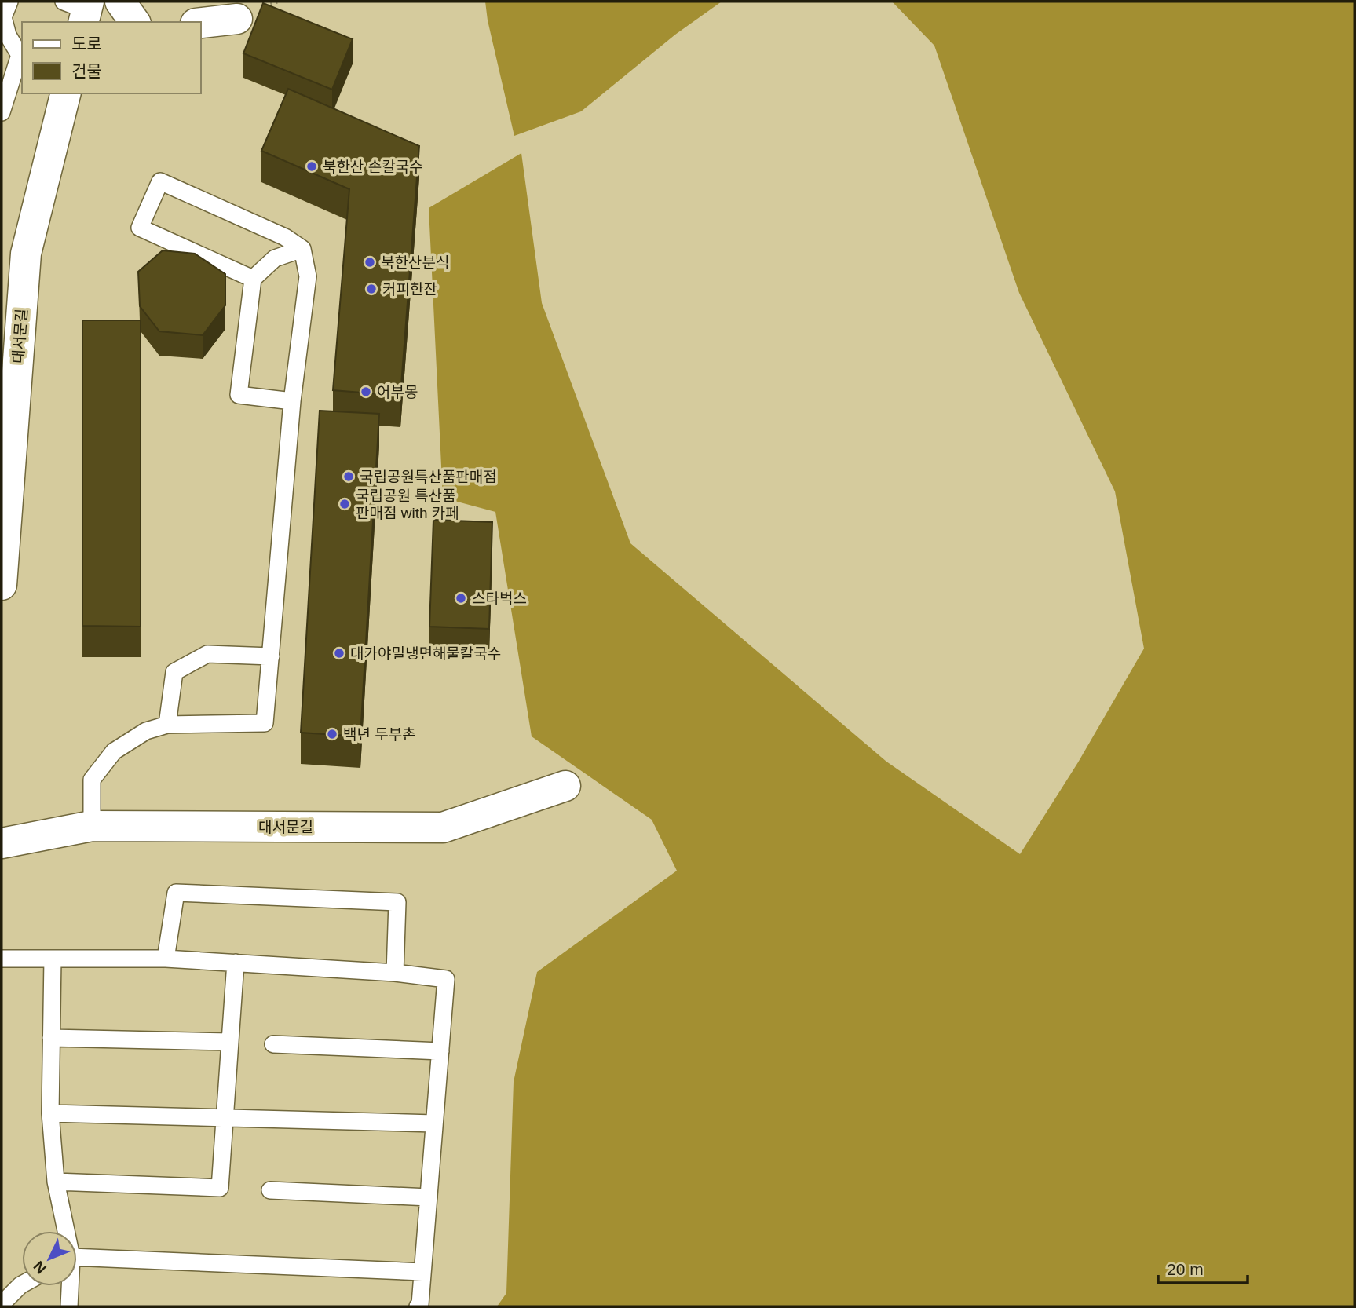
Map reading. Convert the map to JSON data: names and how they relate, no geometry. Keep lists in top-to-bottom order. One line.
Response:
{"streets":{"street":["대서문길"]},"places":["북한산 손칼국수","북한산분식","커피한잔","어부몽","국립공원특산품판매점","국립공원 특산품 판매점 with 카페","스타벅스","대가야밀냉면해물칼국수","백년 두부촌"],"legend":["도로","건물"],"scale_bar":"20 m","north":"bottom left"}
